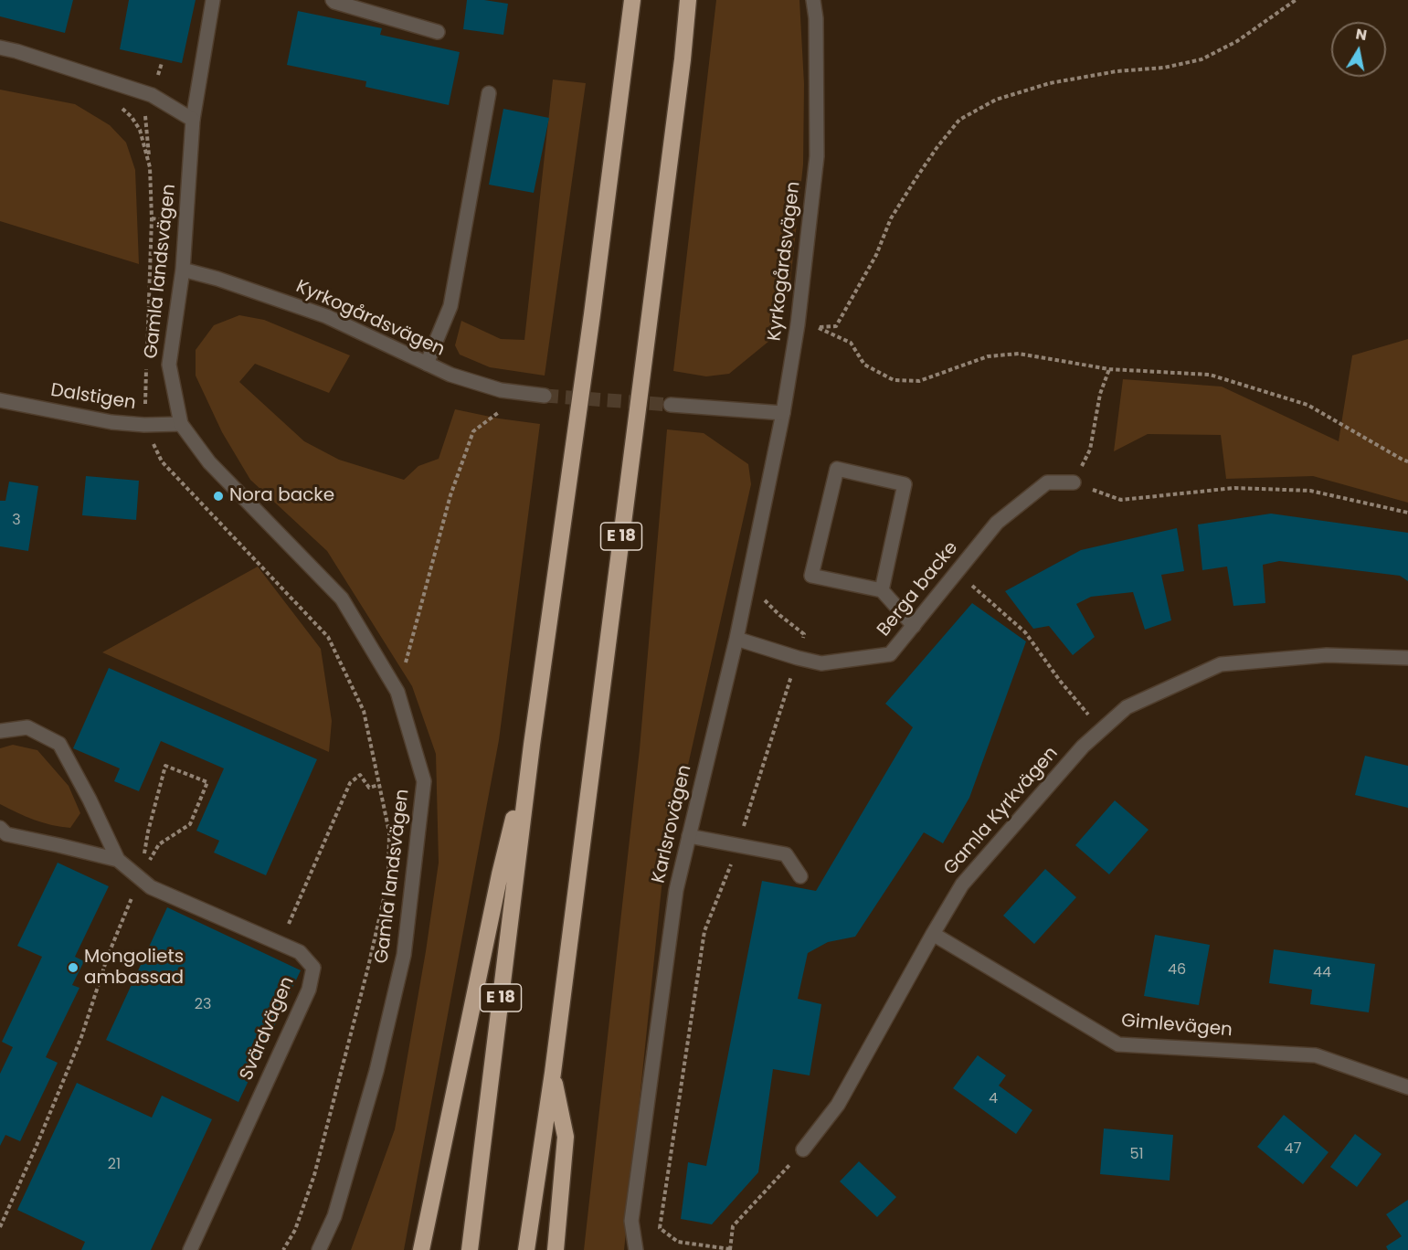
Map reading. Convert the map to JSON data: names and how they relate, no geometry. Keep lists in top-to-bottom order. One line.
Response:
{"streets":{"highway":["E 18"],"street":["Kyrkogårdsvägen","Gamla landsvägen","Dalstigen","Berga backe","Gamla Kyrkvägen","Karlsrovägen","Gimlevägen","Svärdvägen"]},"crossings":[["Kyrkogårdsvägen","Gamla landsvägen"],["Kyrkogårdsvägen","Karlsrovägen"],["Gamla landsvägen","Dalstigen"],["Berga backe","Karlsrovägen"],["Gamla Kyrkvägen","Gimlevägen"]],"places":["Nora backe","Mongoliets ambassad"],"house_numbers":["3","46","44","23","4","47","51","21"],"north":"top"}
